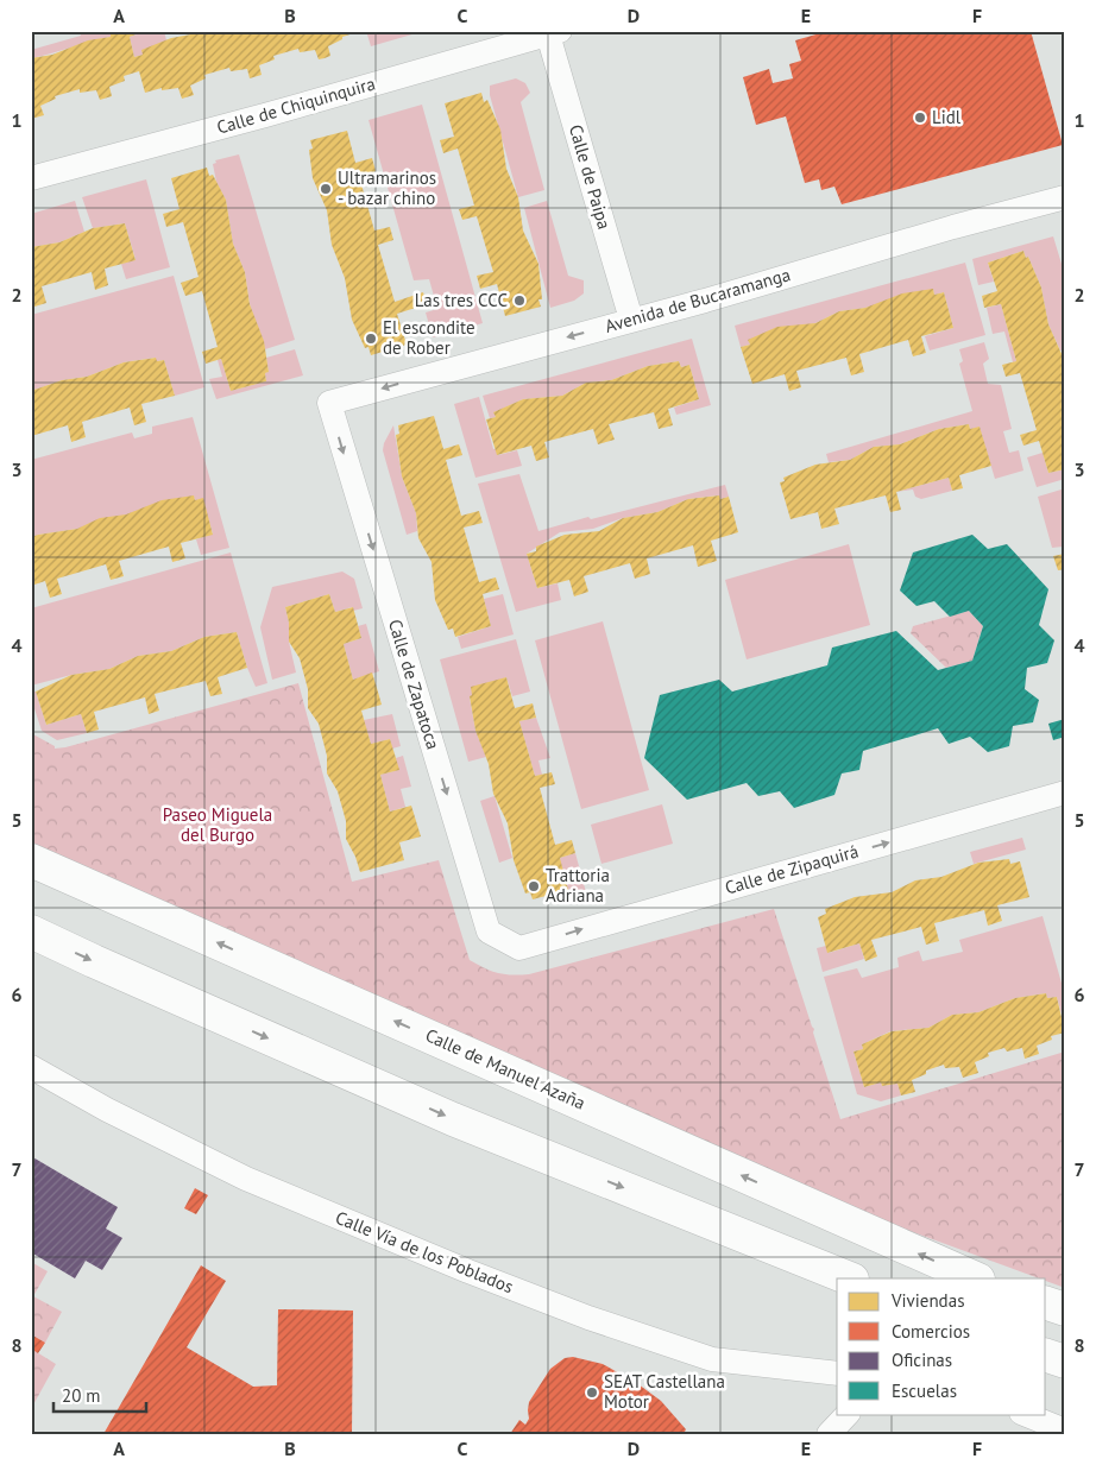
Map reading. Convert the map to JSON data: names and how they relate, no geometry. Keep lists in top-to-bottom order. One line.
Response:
{"streets":{"highway":["Calle de Manuel Azaña"],"street":["Calle de Chiquinquira","Calle de Paipa","Avenida de Bucaramanga","Calle de Zapatoca","Calle de Zipaquirá","Calle Vía de los Poblados"]},"crossings":[["Calle de Chiquinquira","Calle de Paipa"],["Calle de Paipa","Avenida de Bucaramanga"],["Avenida de Bucaramanga","Calle de Zapatoca"],["Calle de Zapatoca","Calle de Zipaquirá"]],"one_way":["Avenida de Bucaramanga","Calle de Zapatoca","Calle de Zipaquirá"],"parks":["Paseo Miguela del Burgo"],"places":["Lidl","Ultramarinos - bazar chino","Las tres CCC","El escondite de Rober","Trattoria Adriana","SEAT Castellana Motor"],"legend":["Viviendas","Comercios","Oficinas","Escuelas"],"scale_bar":"20 m","grid":{"columns":["A","B","C","D","E","F"],"rows":["1","2","3","4","5","6","7","8"]}}
